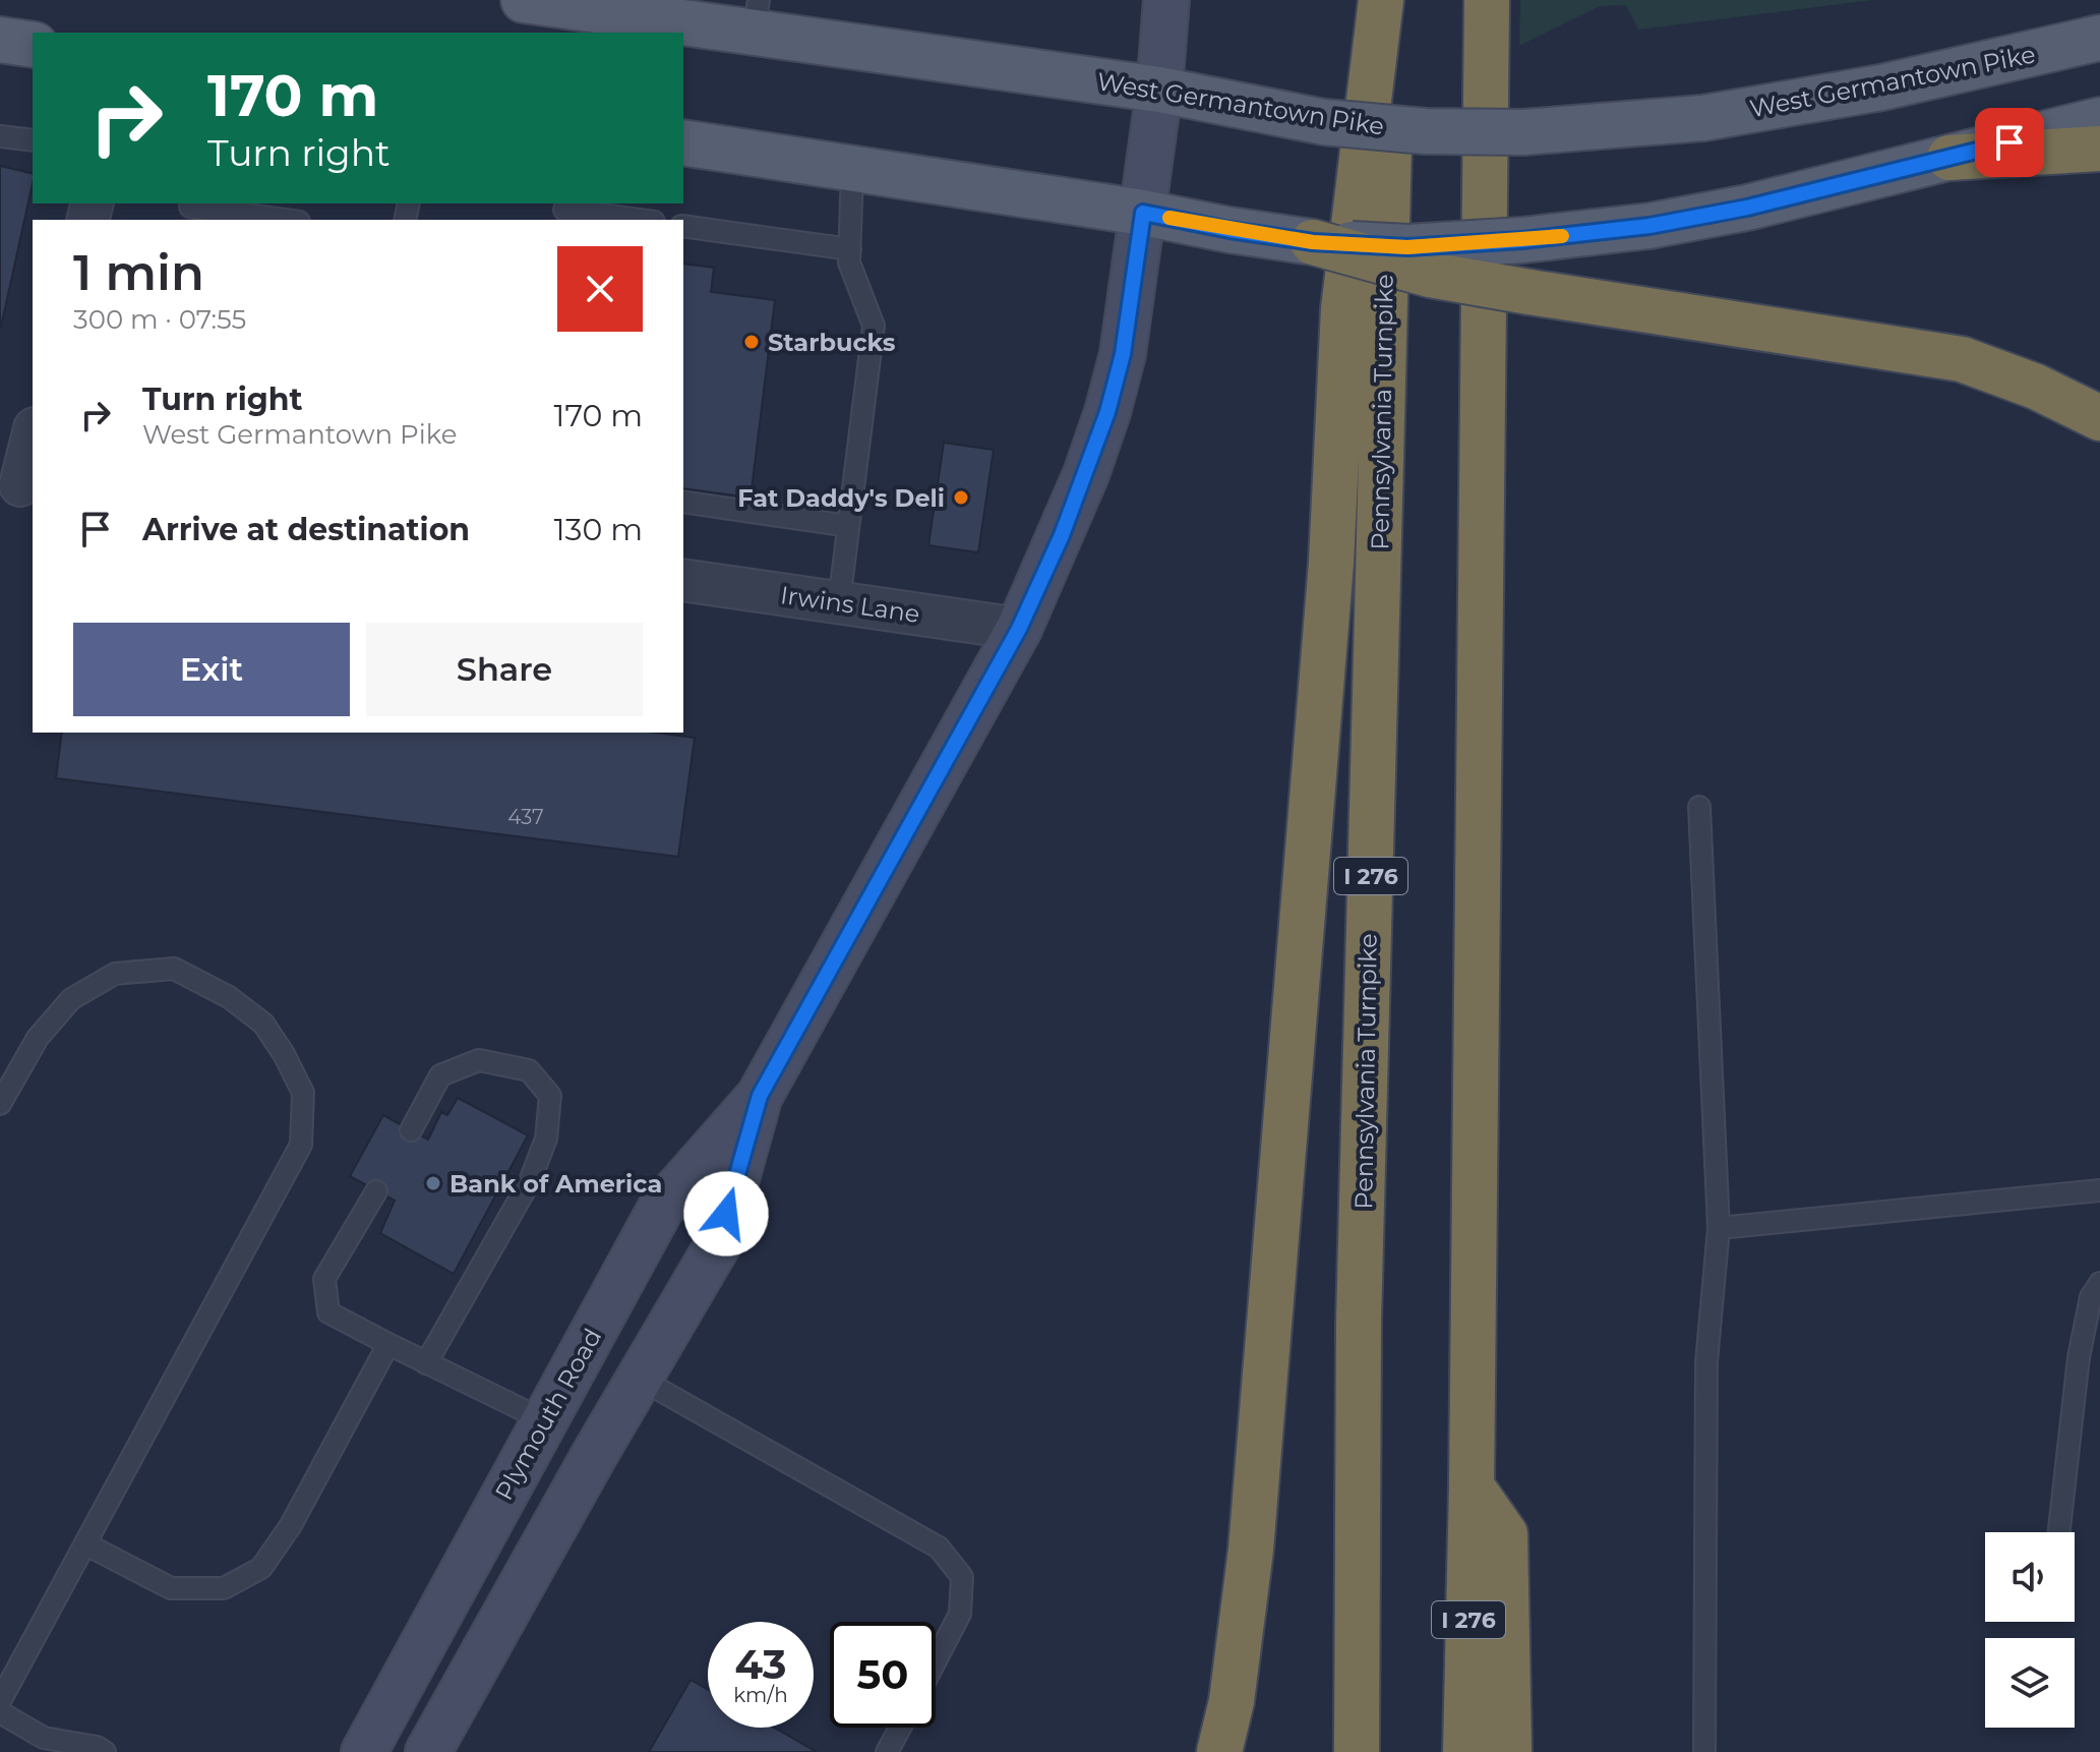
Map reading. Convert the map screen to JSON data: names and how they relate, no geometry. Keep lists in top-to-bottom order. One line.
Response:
{"streets":{"highway":["Pennsylvania Turnpike","I 276"],"main road":["West Germantown Pike","Plymouth Road"],"street":["Irwins Lane"]},"crossings":[["West Germantown Pike","Plymouth Road"],["Irwins Lane","Plymouth Road"]],"places":["Starbucks","Fat Daddy's Deli","Bank of America"],"house_numbers":["437"],"page":{"turn":["170 m","Turn right"],"heading":["1 min","300 m · 07:55"],"list":[{"name":"Turn right","note":"West Germantown Pike","value":"170 m"},{"name":"Arrive at destination","value":"130 m"}],"buttons":["Exit","Share"],"speed":"43 km/h","limit":"50"}}
